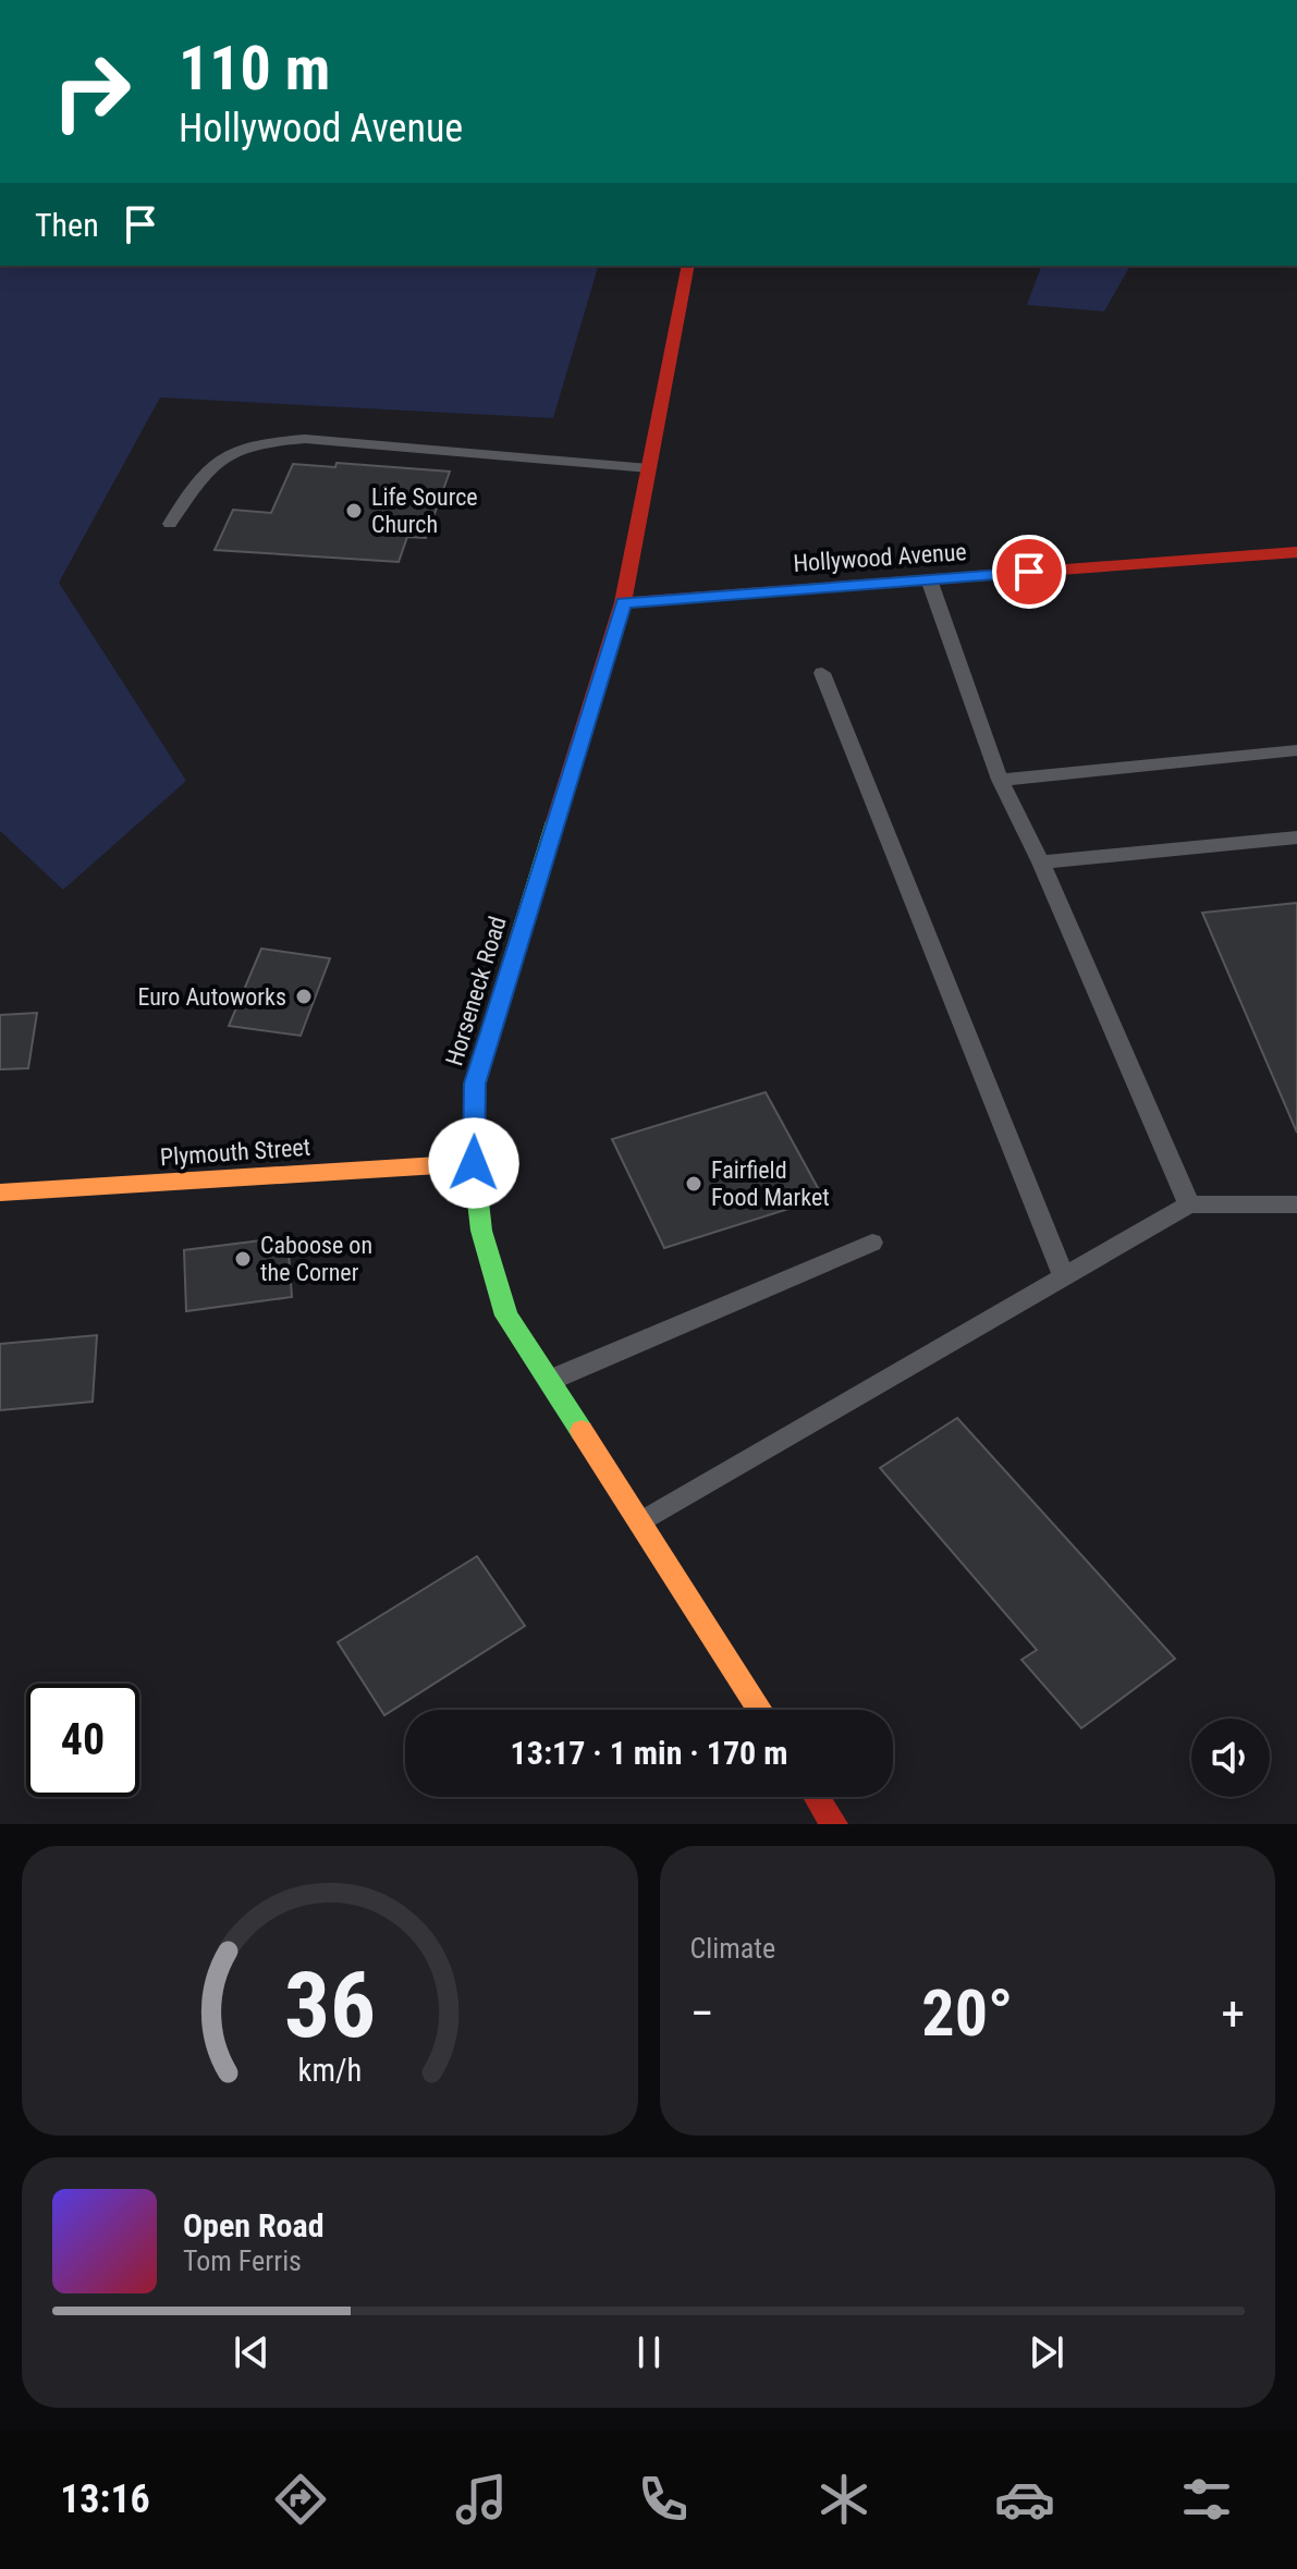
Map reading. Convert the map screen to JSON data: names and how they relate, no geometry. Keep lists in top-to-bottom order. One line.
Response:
{"streets":{"street":["Hollywood Avenue","Horseneck Road","Plymouth Street"]},"crossings":[["Hollywood Avenue","Horseneck Road"],["Horseneck Road","Plymouth Street"]],"places":["Life Source Church","Euro Autoworks","Fairfield Food Market","Caboose on the Corner"],"page":{"turn":["110 m","Hollywood Avenue"],"then":"Then","limit":"40","trip":"13:17 · 1 min · 170 m","tile":"Climate","heat":["−","20°","+"],"song":["Open Road","Tom Ferris"],"tabs":"13:16","gauge":["36","km/h"]}}
